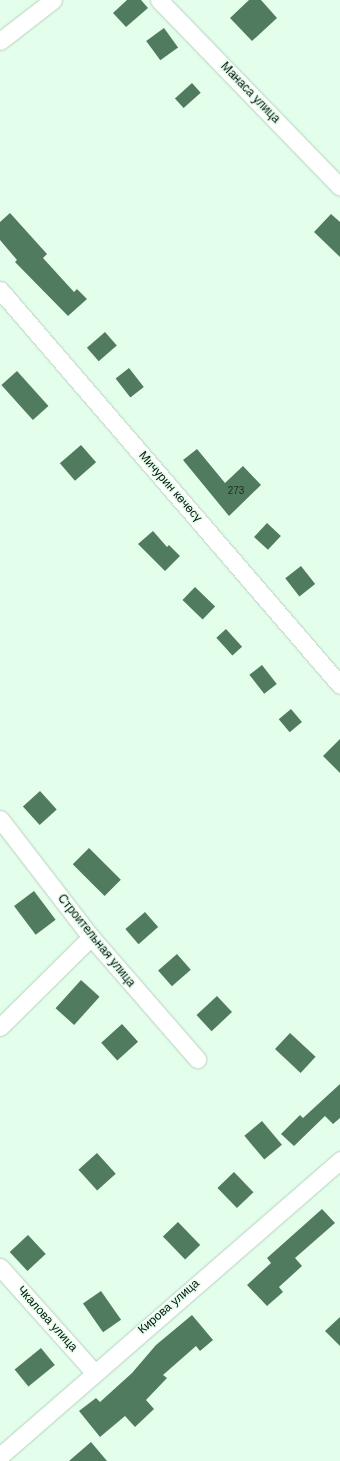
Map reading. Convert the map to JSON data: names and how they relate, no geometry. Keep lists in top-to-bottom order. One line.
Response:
{"streets":{"street":["Манаса улица","Мичурин көчөсү","Строительная улица","Кирова улица","Чкалова улица"]},"crossings":[["Кирова улица","Чкалова улица"]],"house_numbers":["273"]}
